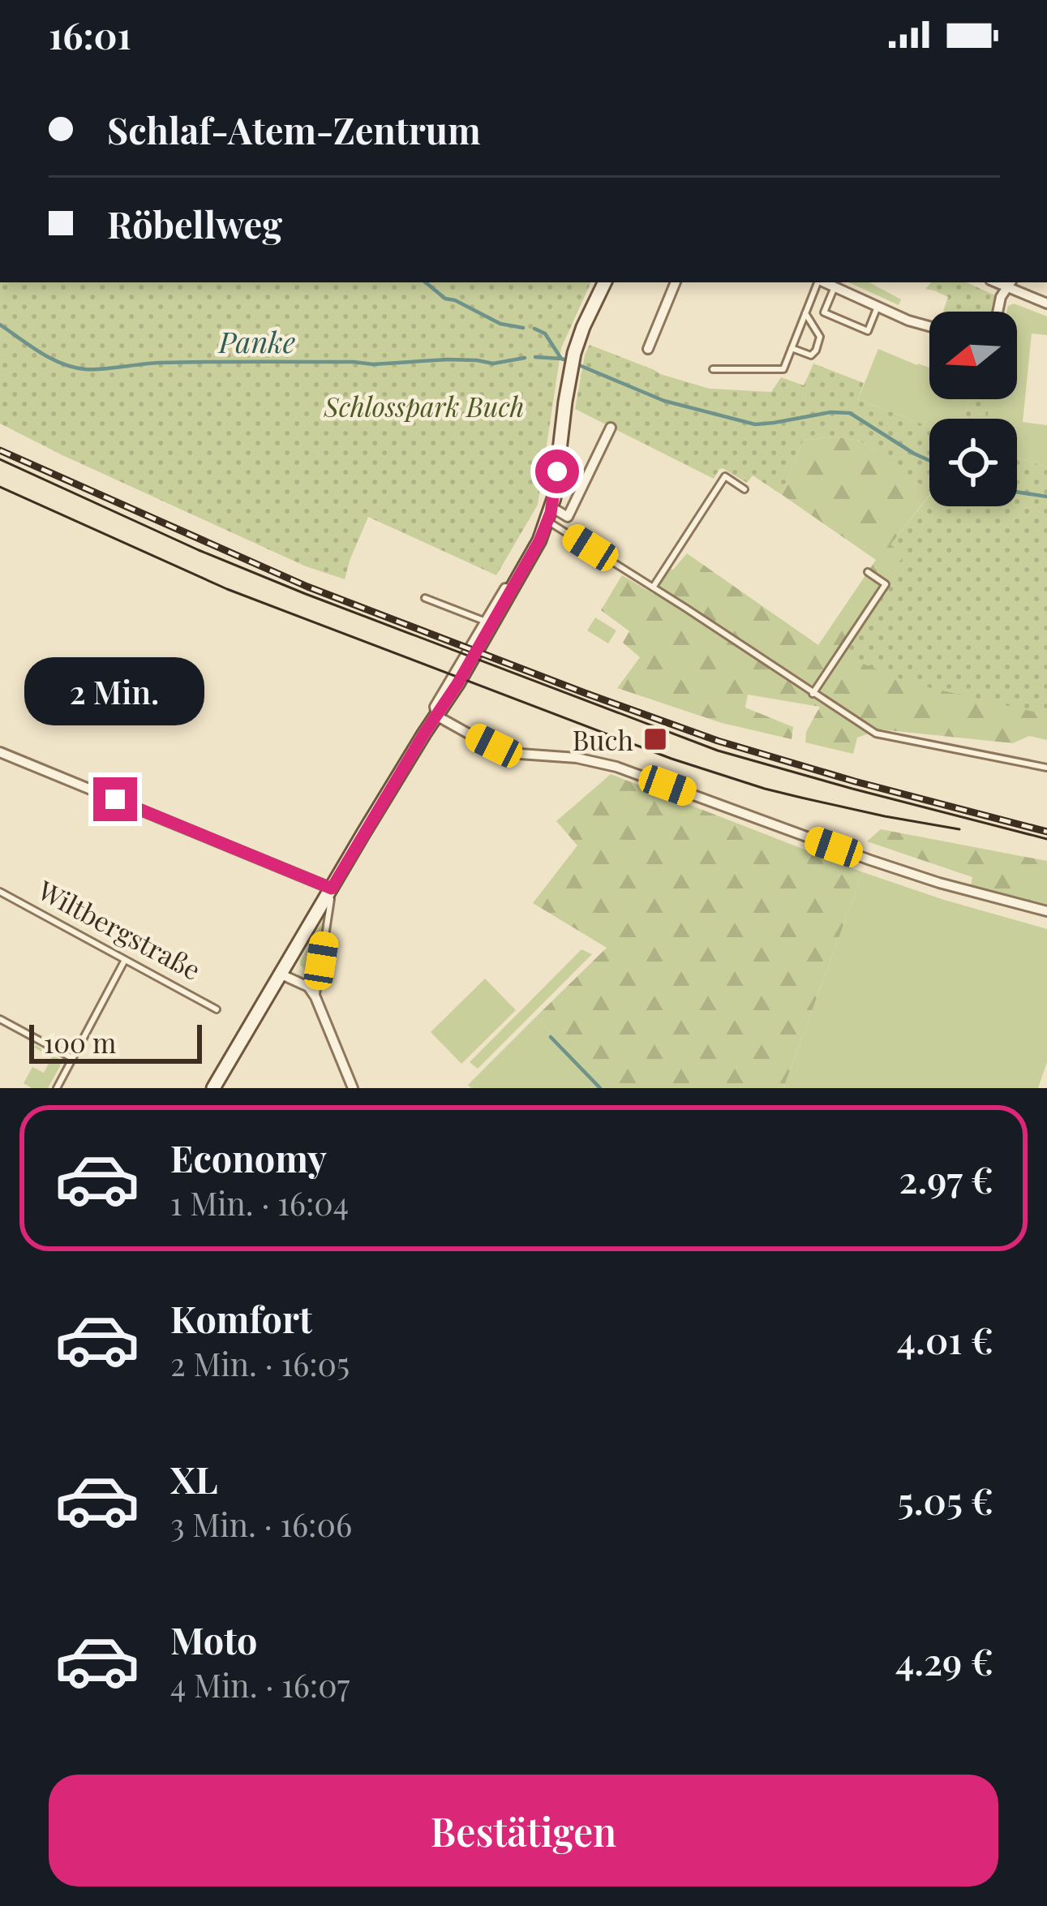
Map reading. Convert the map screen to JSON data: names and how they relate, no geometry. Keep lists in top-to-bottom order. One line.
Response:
{"streets":{"lane":["Wiltbergstraße"]},"water":["Panke"],"parks":["Schlosspark Buch"],"places":{"transit":["Buch"]},"scale_bar":"100 m","north":"left","page":{"status":"16:01","banner":["Schlaf-Atem-Zentrum","Röbellweg"],"bubble":"2 Min.","scale":"100 m","list":[{"name":"Economy","note":"1 Min. · 16:04","value":"2.97 €"},{"name":"Komfort","note":"2 Min. · 16:05","value":"4.01 €"},{"name":"XL","note":"3 Min. · 16:06","value":"5.05 €"},{"name":"Moto","note":"4 Min. · 16:07","value":"4.29 €"}],"buttons":"Bestätigen"}}
